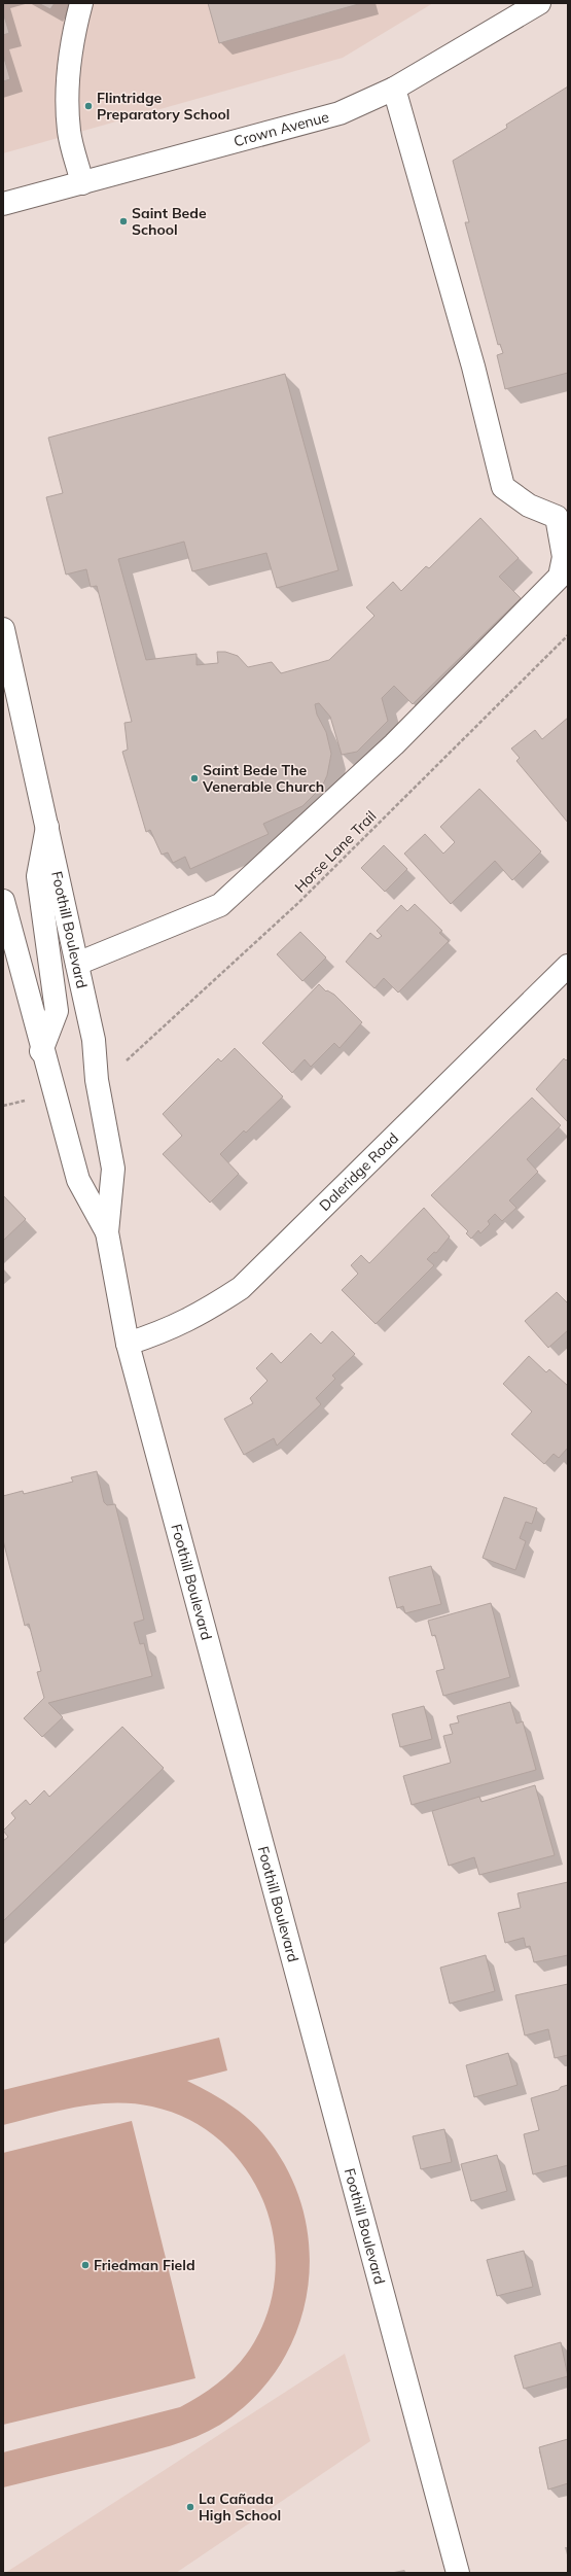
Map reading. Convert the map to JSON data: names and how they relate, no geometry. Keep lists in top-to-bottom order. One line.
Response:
{"streets":{"main road":["Crown Avenue","Foothill Boulevard","Daleridge Road"],"path":["Horse Lane Trail"]},"crossings":[["Foothill Boulevard","Daleridge Road"]],"places":["Flintridge Preparatory School","Saint Bede School","Saint Bede The Venerable Church","Friedman Field","La Cañada High School"]}
